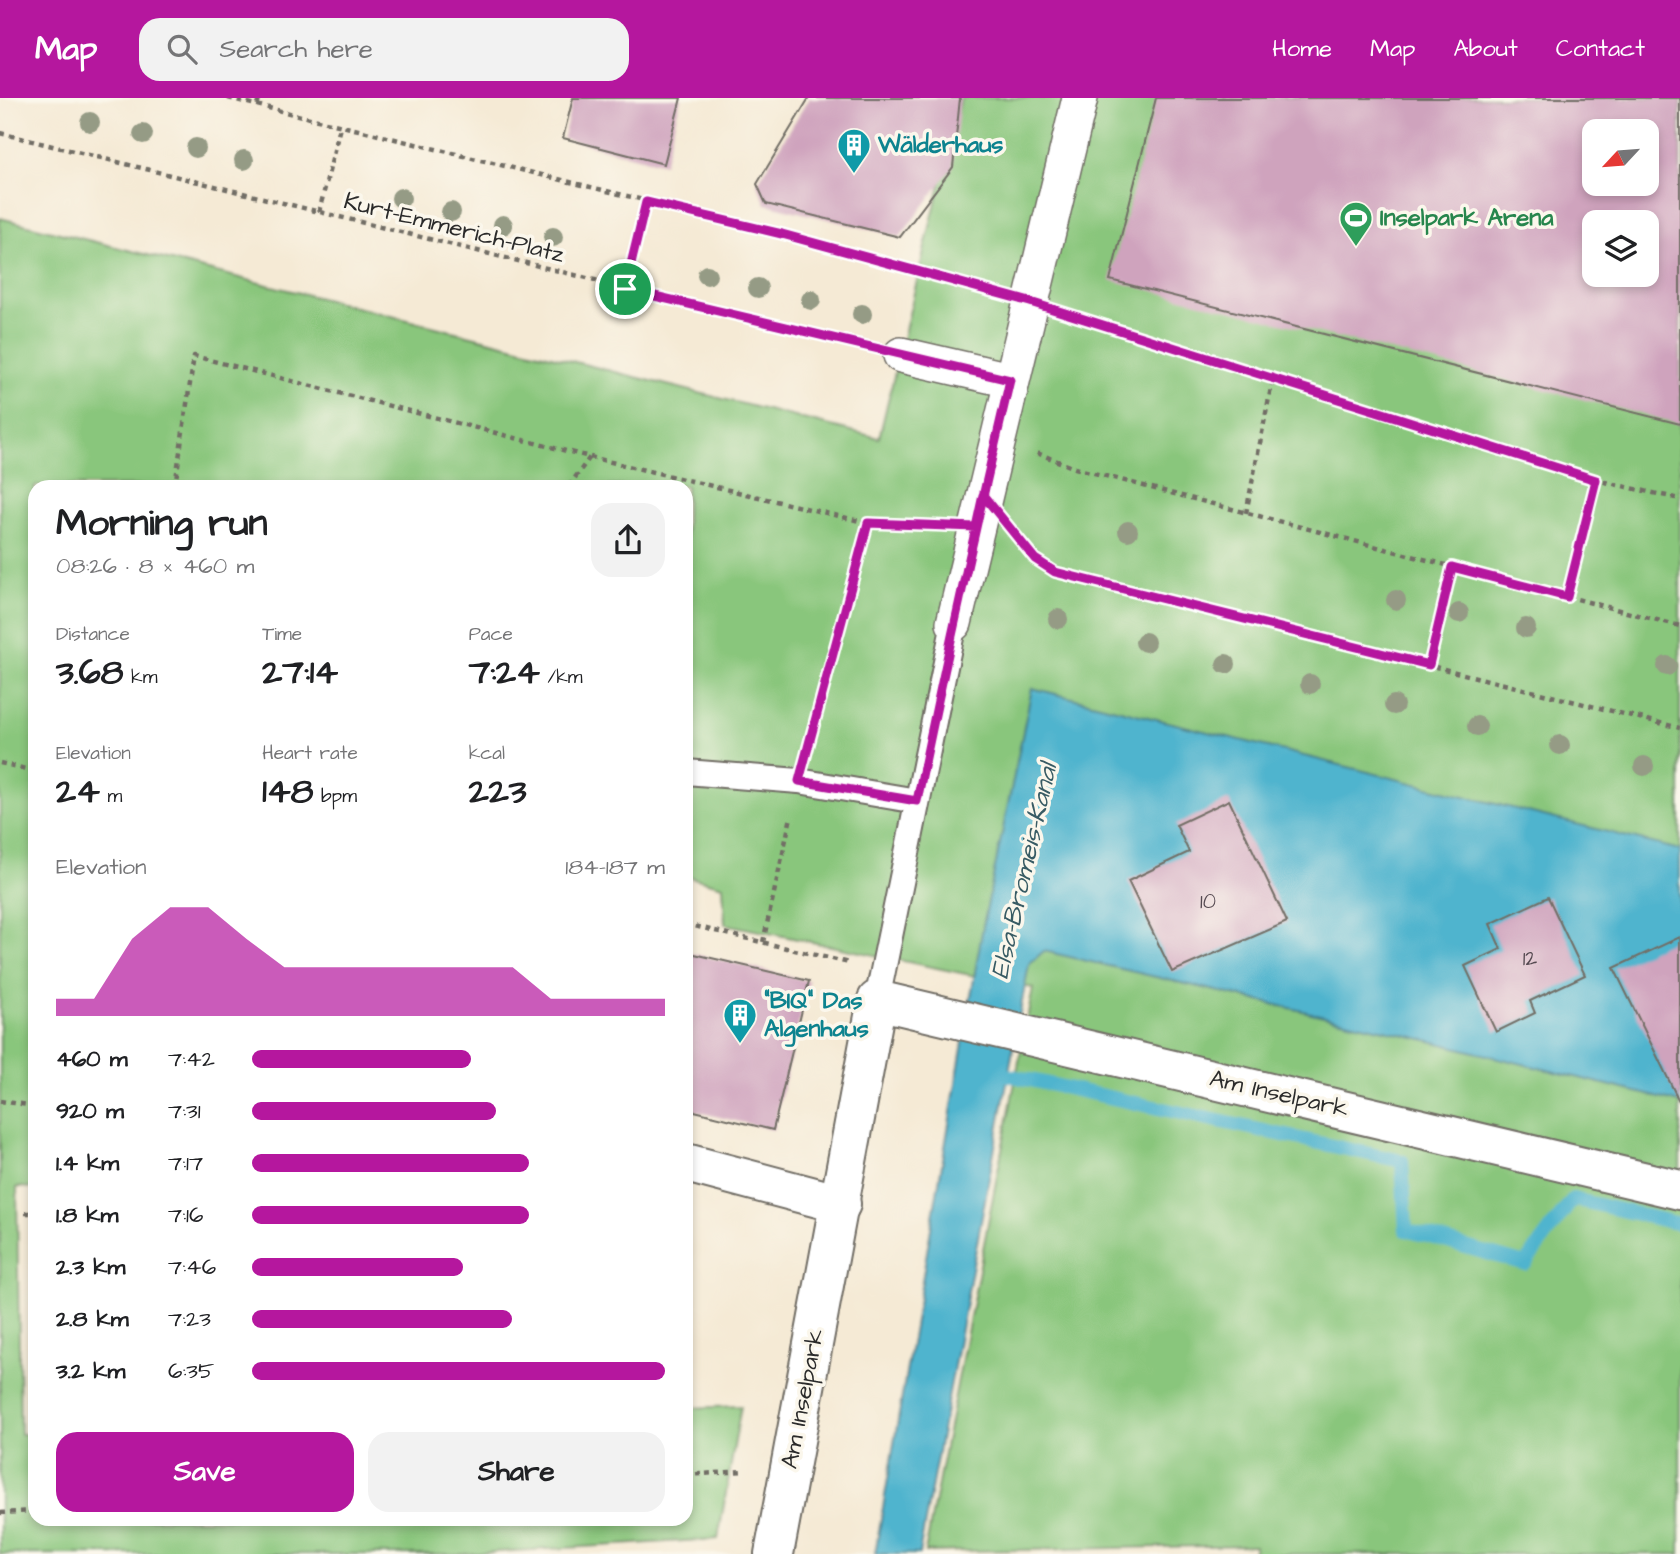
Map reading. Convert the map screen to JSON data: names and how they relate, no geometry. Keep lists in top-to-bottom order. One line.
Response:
{"streets":{"street":["Am Inselpark"],"path":["Kurt-Emmerich-Platz"]},"water":["Elsa-Bromeis-Kanal"],"places":{"building":["Wälderhaus","\"BIQ\" Das Algenhaus"],"sports":["Inselpark Arena"]},"house_numbers":["10","12"],"north":"bottom left","page":{"header":"Map","search":"Search here","nav":["Home","Map","About","Contact"],"heading":["Morning run","08:26 · 8 × 460 m"],"stats":[["Distance","3.68 km"],["Time","27:14"],["Pace","7:24 /km"],["Elevation","24 m"],["Heart rate","148 bpm"],["kcal","223"]],"chart":["Elevation","184–187 m"],"list":[{"name":"460 m","note":"7:42"},{"name":"920 m","note":"7:31"},{"name":"1.4 km","note":"7:17"},{"name":"1.8 km","note":"7:16"},{"name":"2.3 km","note":"7:46"},{"name":"2.8 km","note":"7:23"},{"name":"3.2 km","note":"6:35"}],"buttons":["Save","Share"]}}
